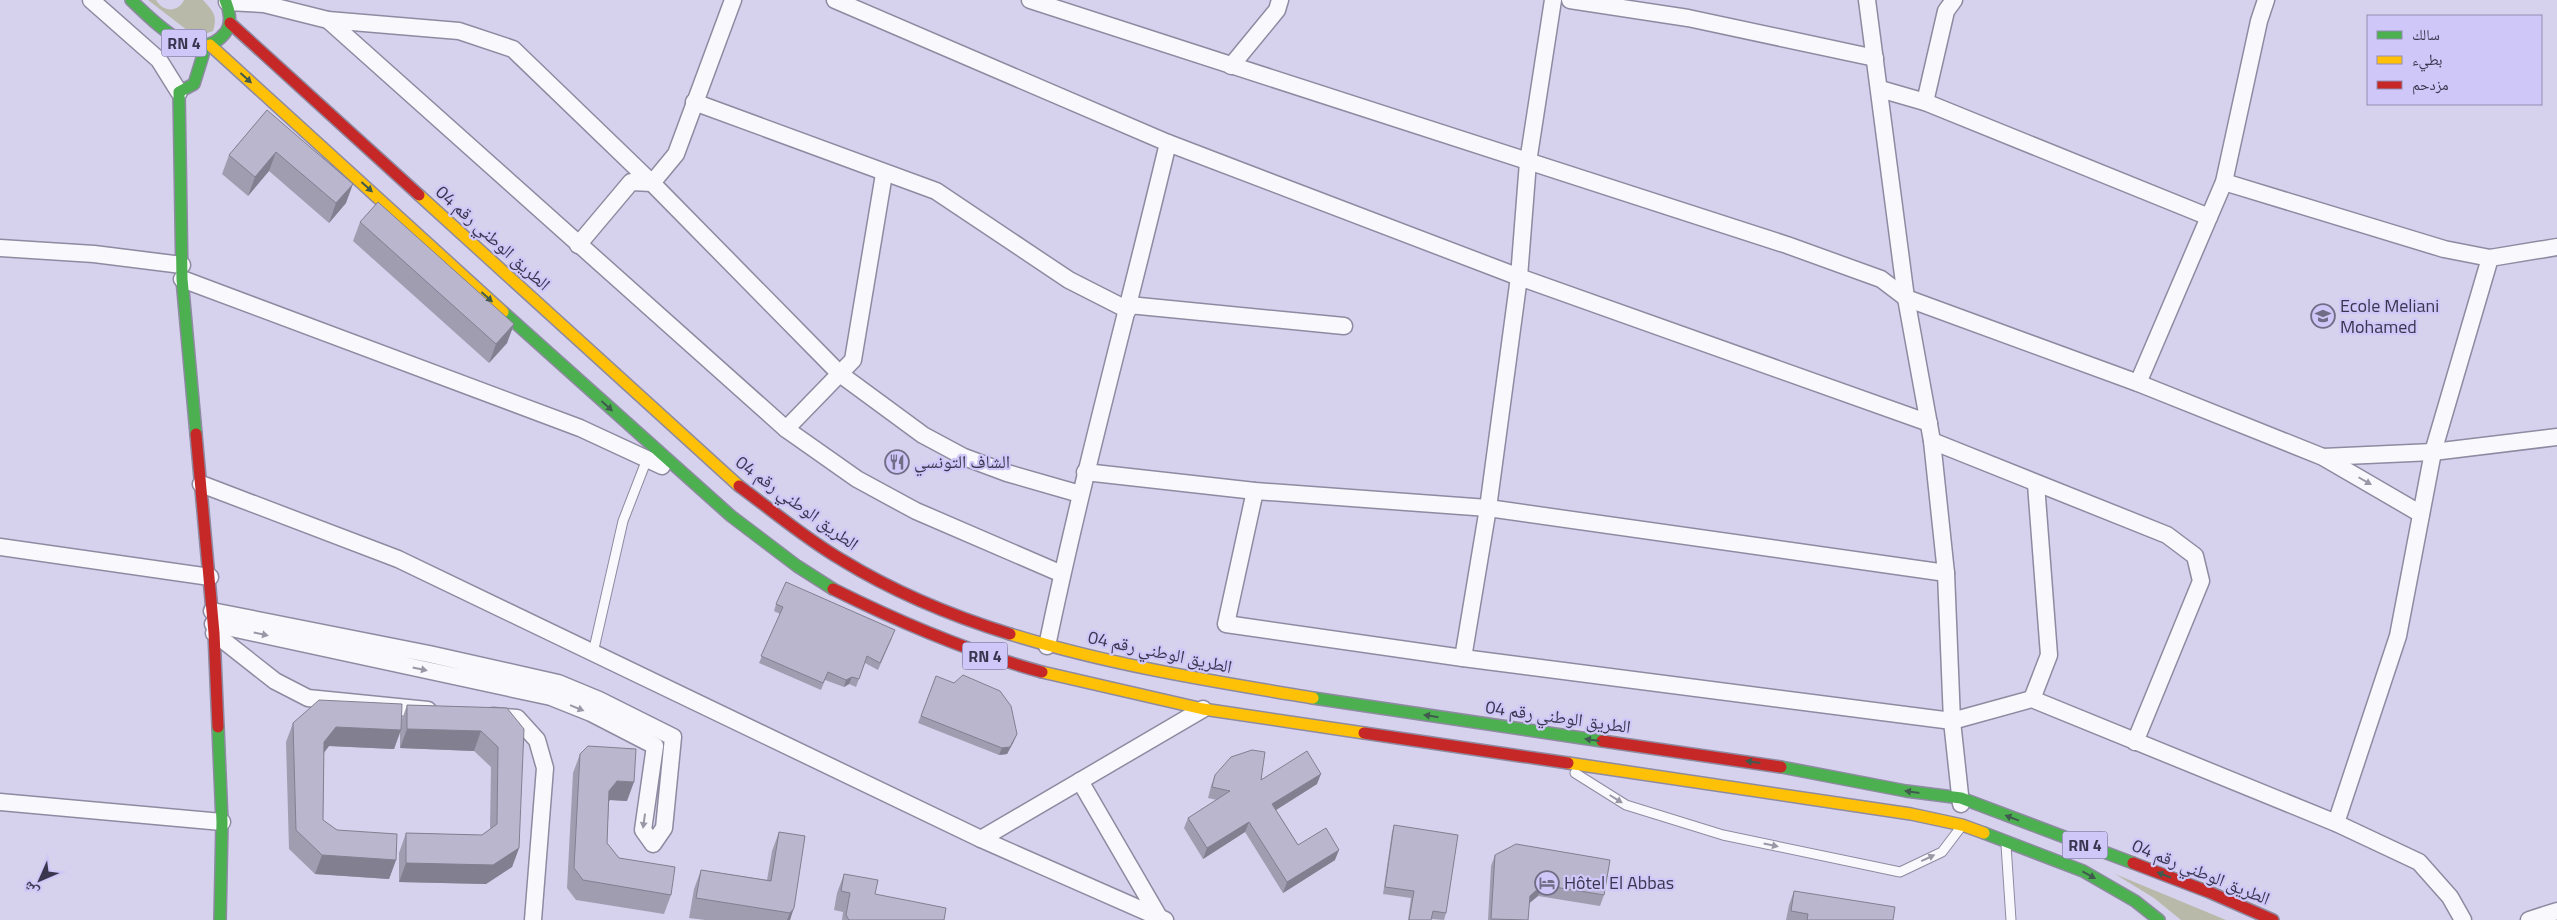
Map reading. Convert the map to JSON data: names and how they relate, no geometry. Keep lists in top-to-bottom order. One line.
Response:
{"streets":{"main road":["RN 4","الطريق الوطني رقم 04"]},"crossings":[["RN 4","الطريق الوطني رقم 04"]],"places":{"school or university":["Ecole Meliani Mohamed"],"restaurant":["الشاف التونسي"],"hotel":["Hôtel El Abbas"]},"legend":["سالك","بطيء","مزدحم"],"north":"bottom left"}
